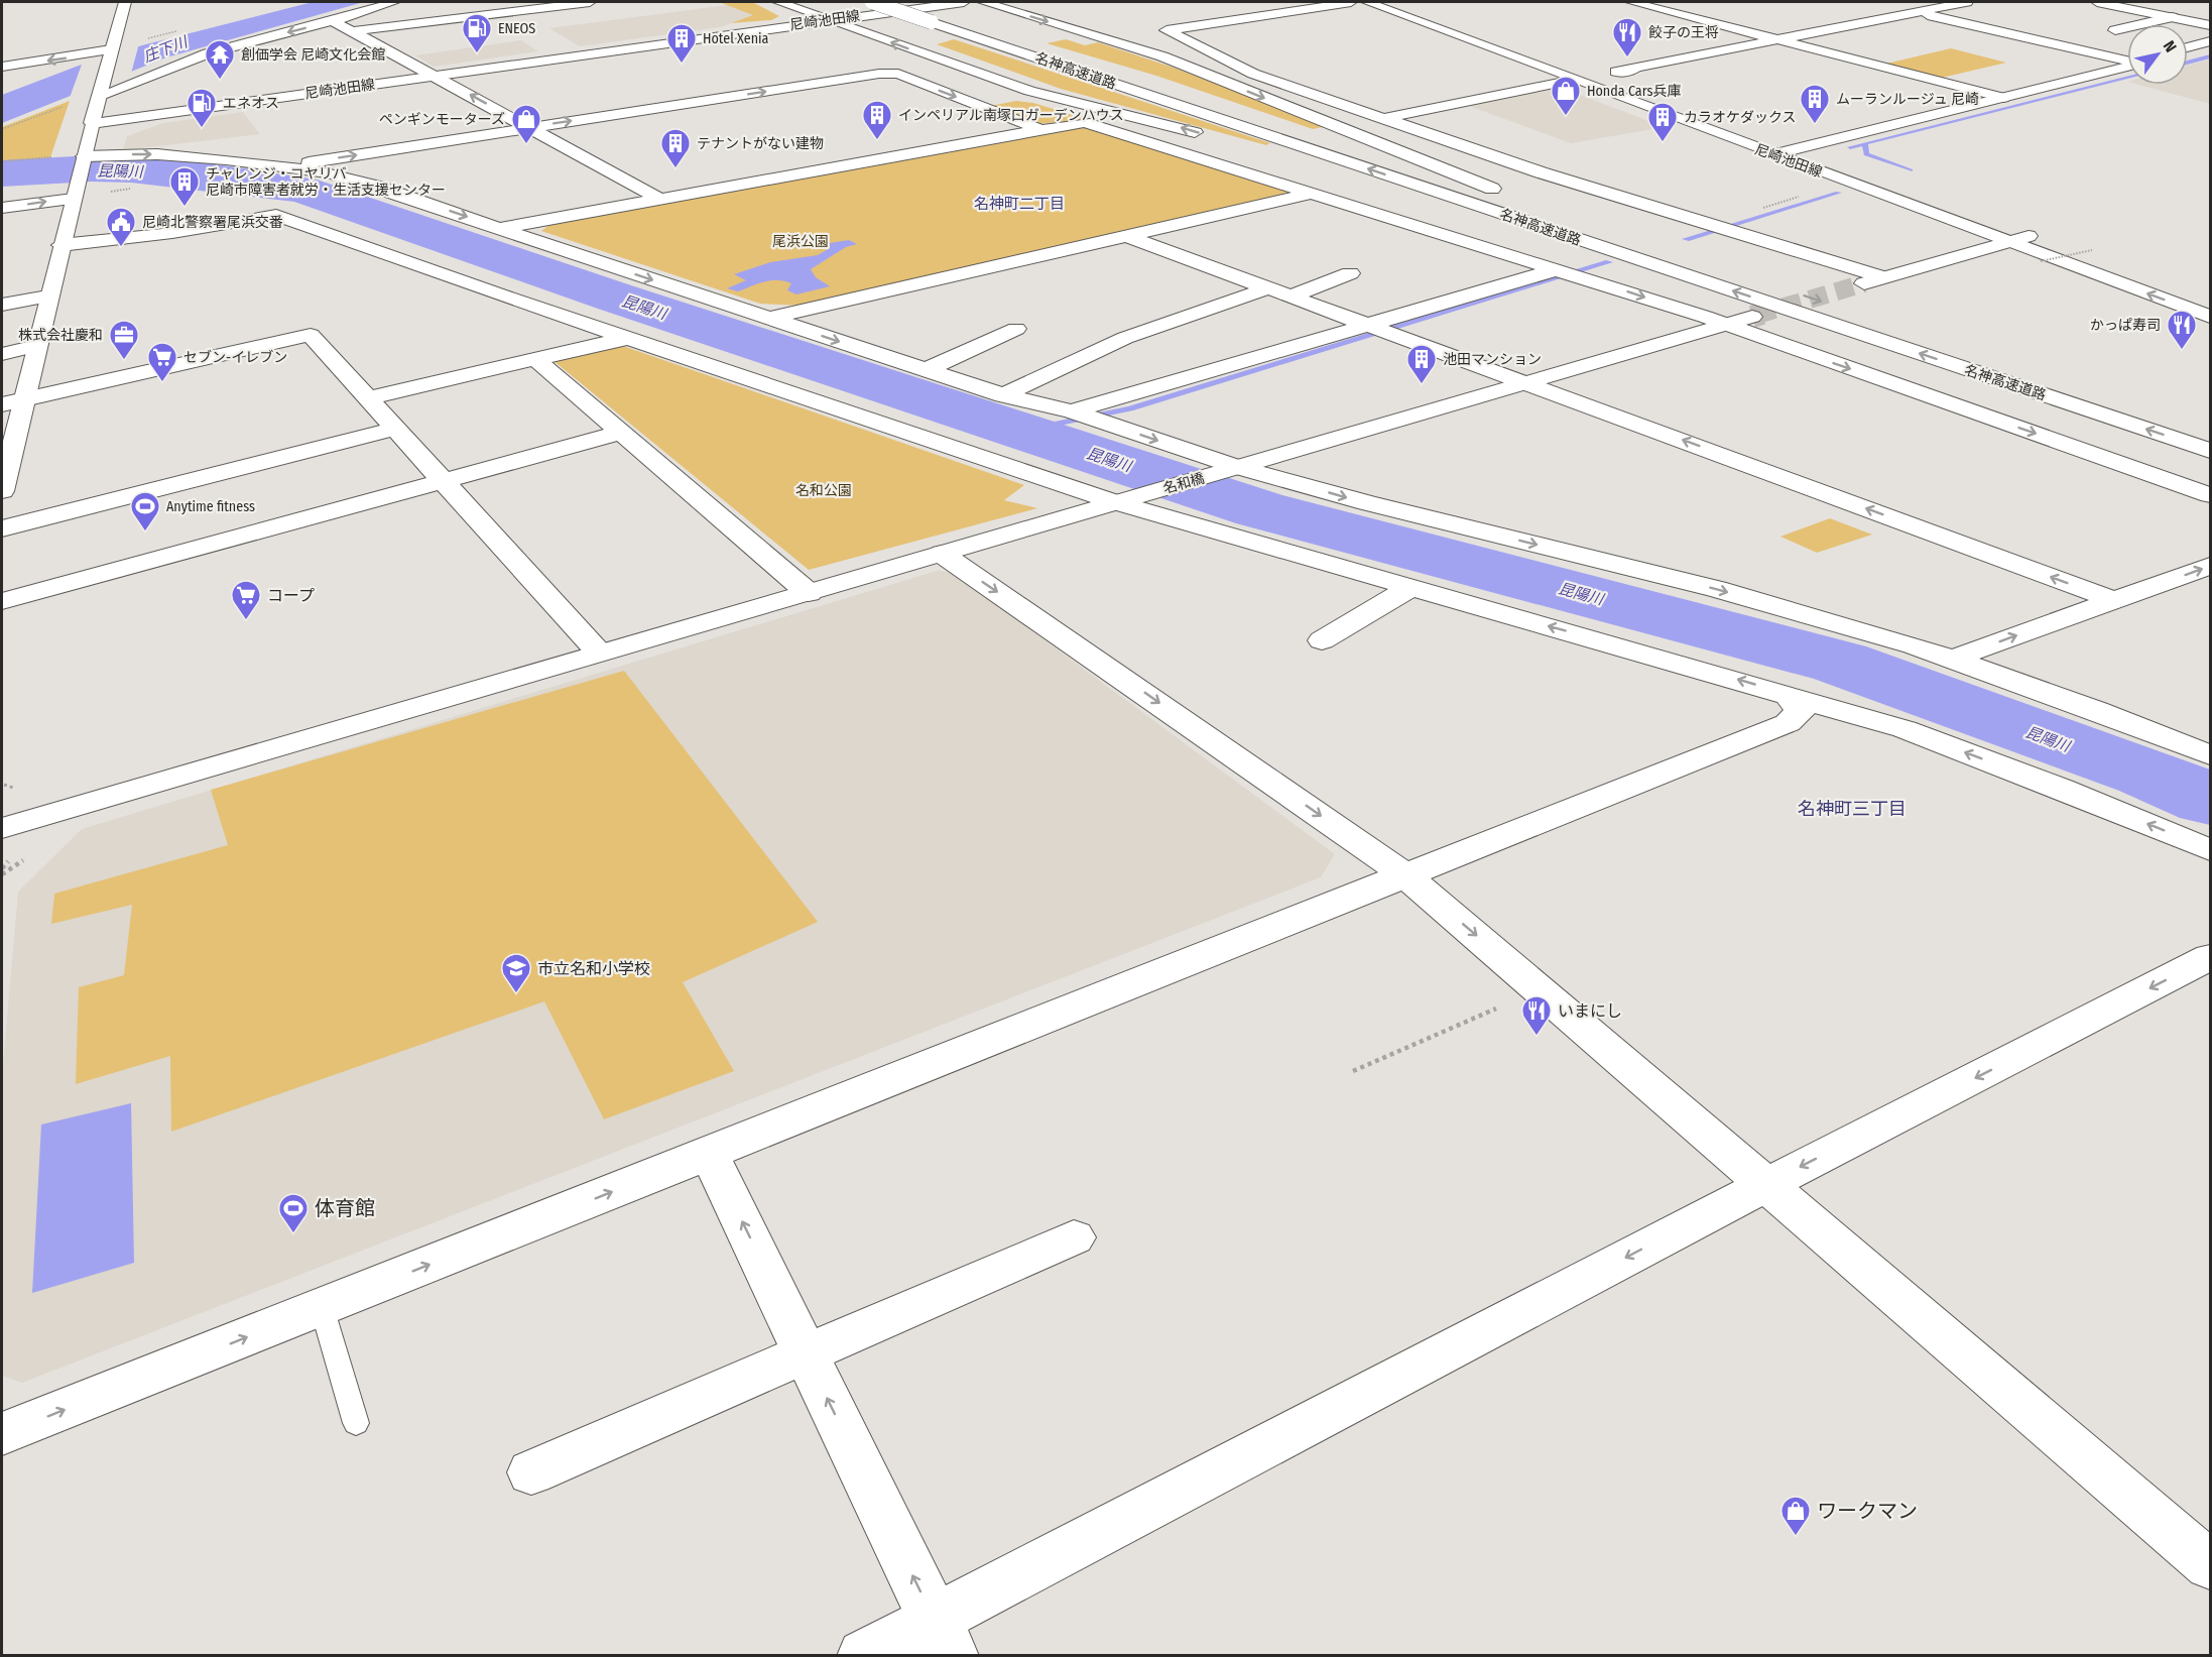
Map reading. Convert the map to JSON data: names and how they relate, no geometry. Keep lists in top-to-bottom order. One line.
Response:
{"streets":{"main road":["尼崎池田線","名神高速道路","名和橋"]},"districts":["名神町二丁目","名神町三丁目"],"water":["庄下川","昆陽川"],"parks":["尾浜公園","名和公園"],"places":{"fuel station":["ENEOS","エネオス"],"restaurant":["餃子の王将","かっぱ寿司","いまにし"],"building":["Hotel Xenia","ムーランルージュ 尼崎","インペリアル南塚口ガーデンハウス","カラオケダックス","テナントがない建物","チャレンジ・コヤリバ 尼崎市障害者就労・生活支援センター","池田マンション"],"temple":["創価学会 尼崎文化会館"],"shop":["Honda Cars兵庫","ペンギンモーターズ","ワークマン"],"public building":["尼崎北警察署尾浜交番"],"office":["株式会社慶和"],"supermarket":["セブン-イレブン","コープ"],"sports":["Anytime fitness","体育館"],"school or university":["市立名和小学校"]},"north":"top right"}
